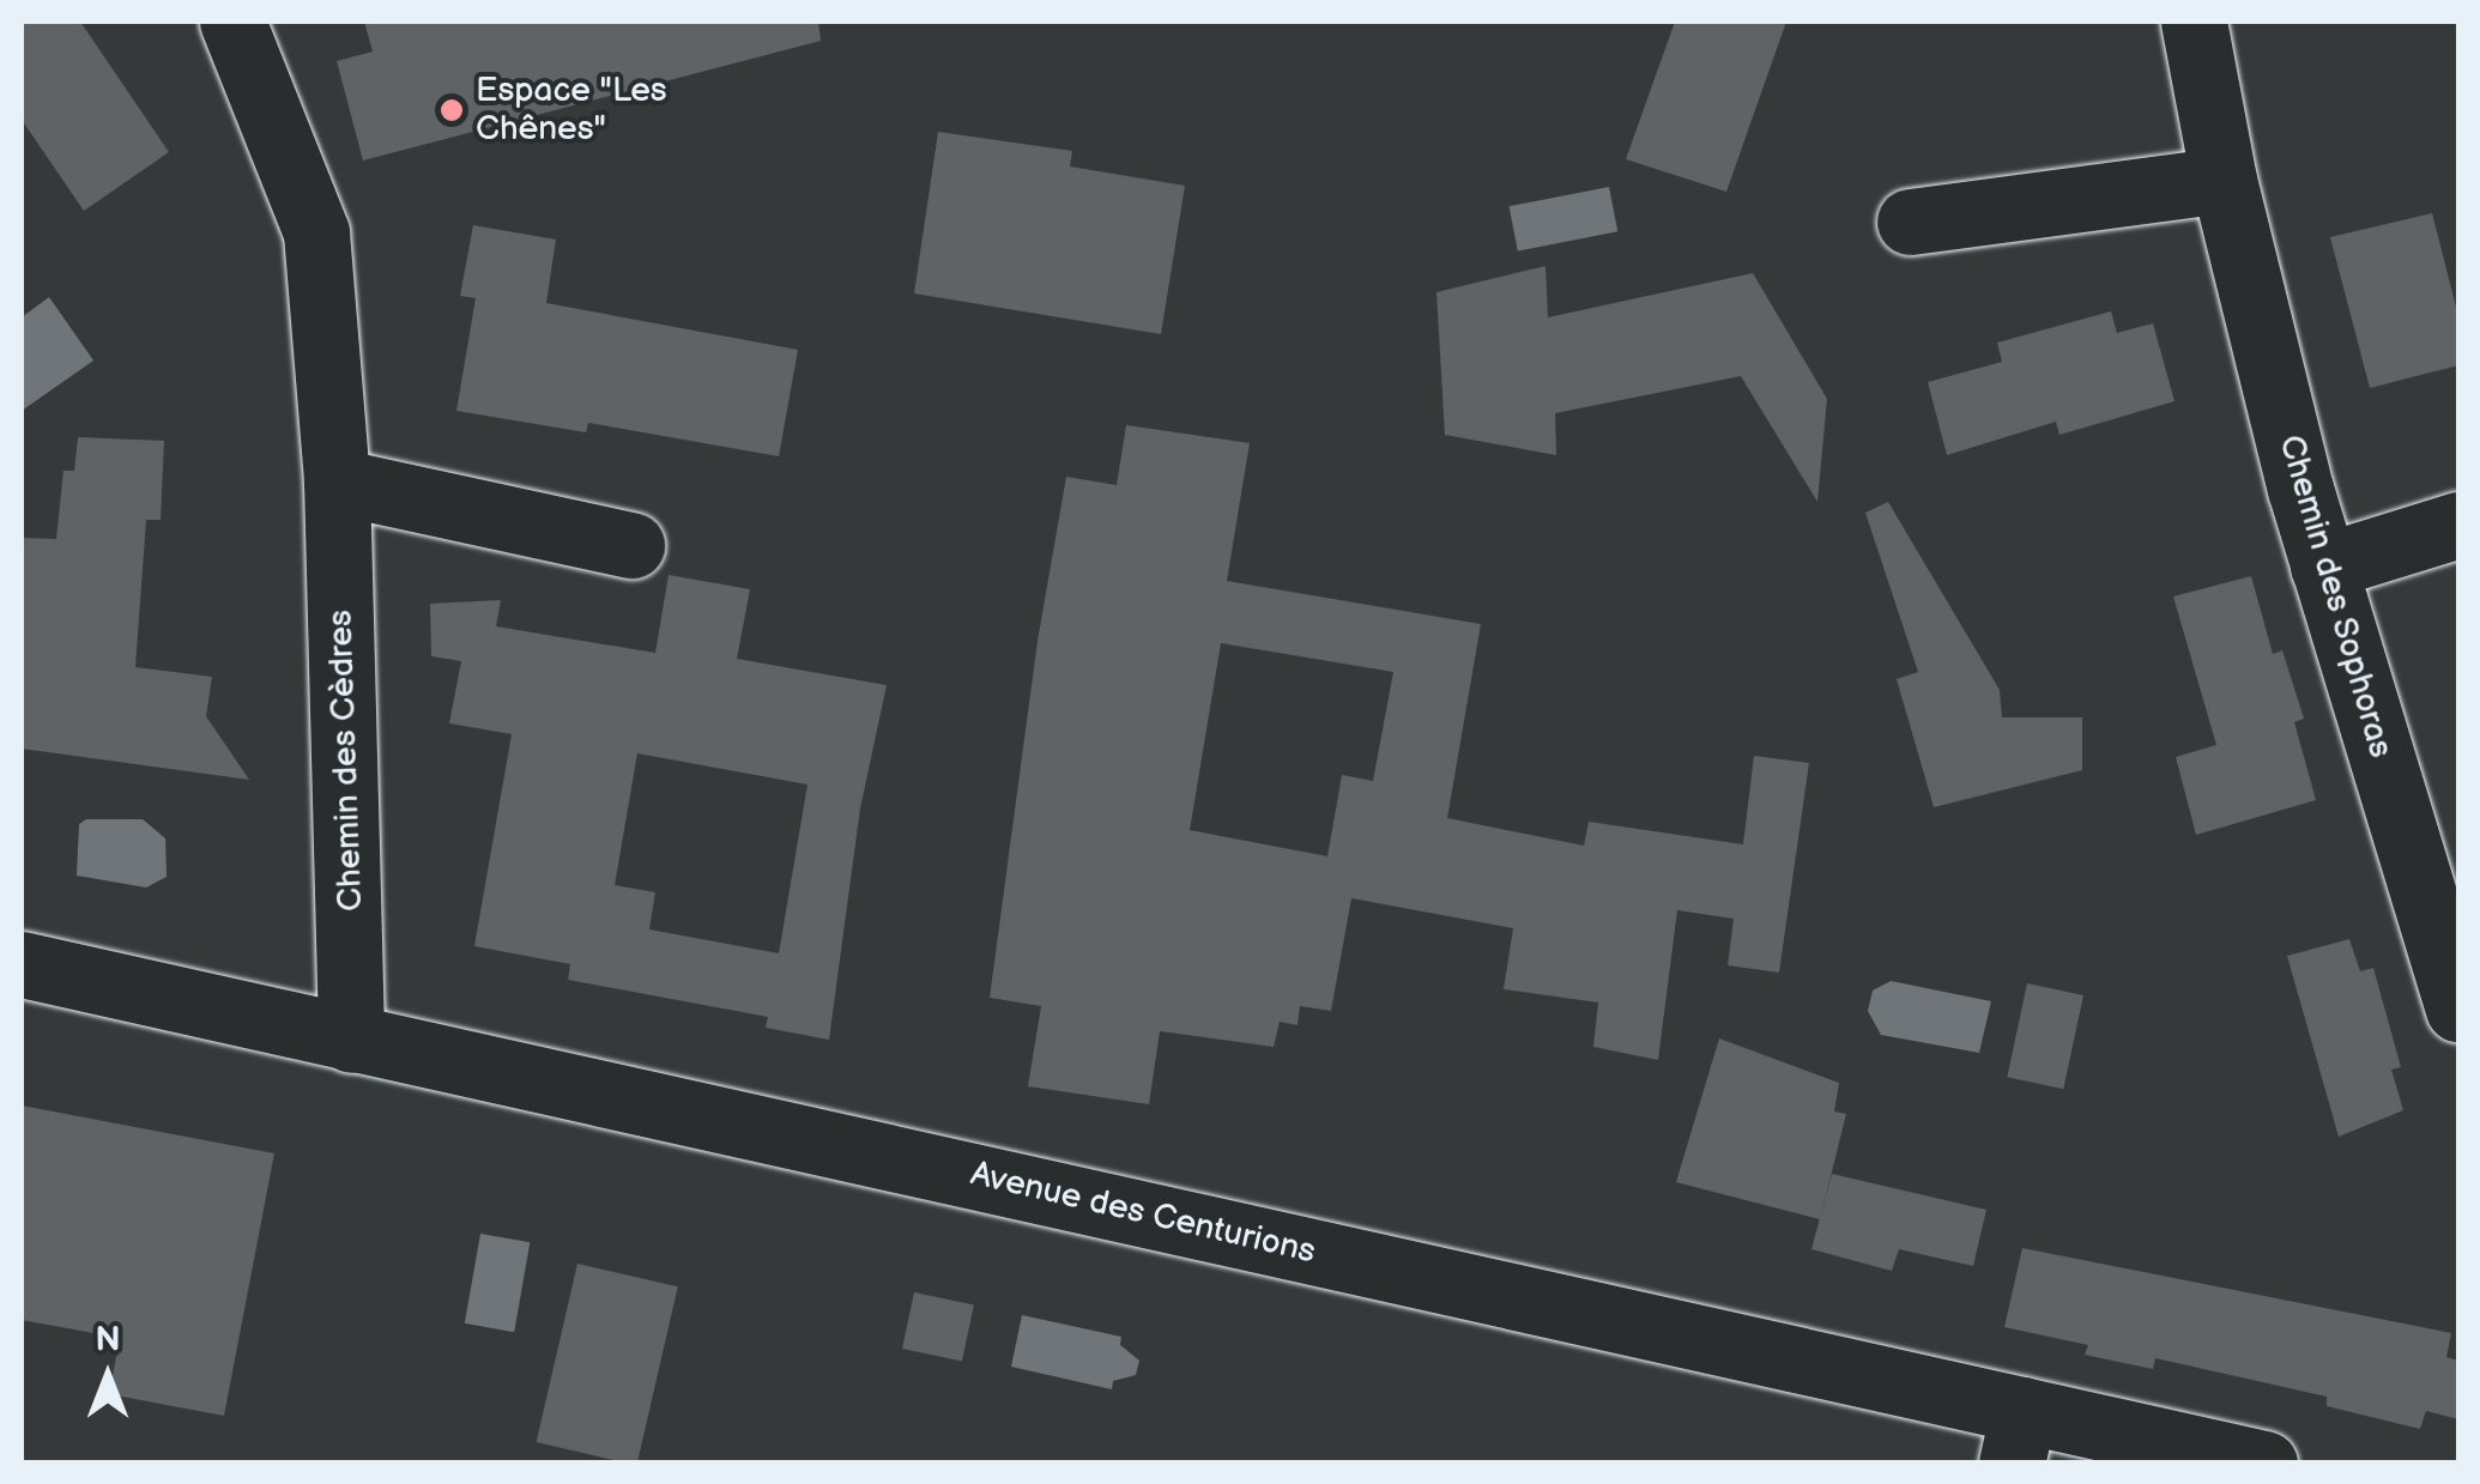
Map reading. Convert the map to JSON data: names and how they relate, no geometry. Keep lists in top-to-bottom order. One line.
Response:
{"streets":{"street":["Chemin des Sophoras","Chemin des Cèdres","Avenue des Centurions"]},"crossings":[["Chemin des Cèdres","Avenue des Centurions"]],"places":["Espace \"Les Chênes\""],"north":"top"}
